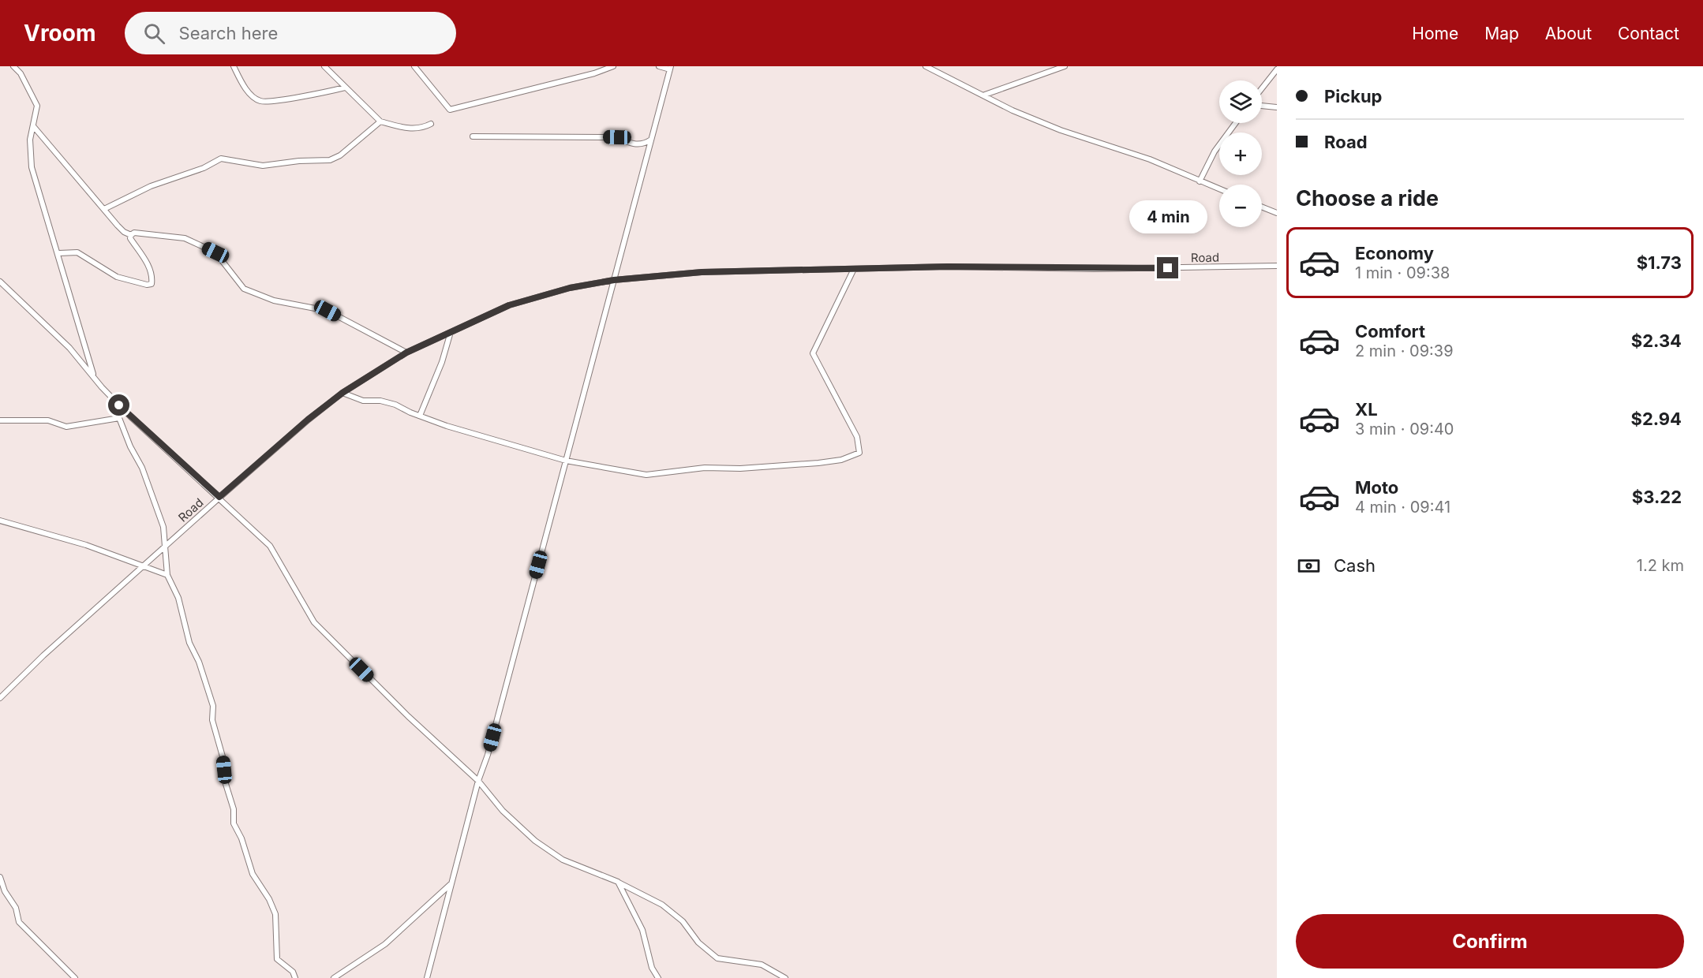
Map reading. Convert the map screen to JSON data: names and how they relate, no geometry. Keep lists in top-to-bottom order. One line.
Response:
{"streets":{"street":["Road"]},"page":{"header":"Vroom","search":"Search here","nav":["Home","Map","About","Contact"],"banner":["Pickup","Road"],"map_buttons":["+","−"],"heading":"Choose a ride","bubble":"4 min","list":[{"name":"Economy","note":"1 min · 09:38","value":"$1.73"},{"name":"Comfort","note":"2 min · 09:39","value":"$2.34"},{"name":"XL","note":"3 min · 09:40","value":"$2.94"},{"name":"Moto","note":"4 min · 09:41","value":"$3.22"}],"pay":["Cash","1.2 km"],"buttons":"Confirm"}}
